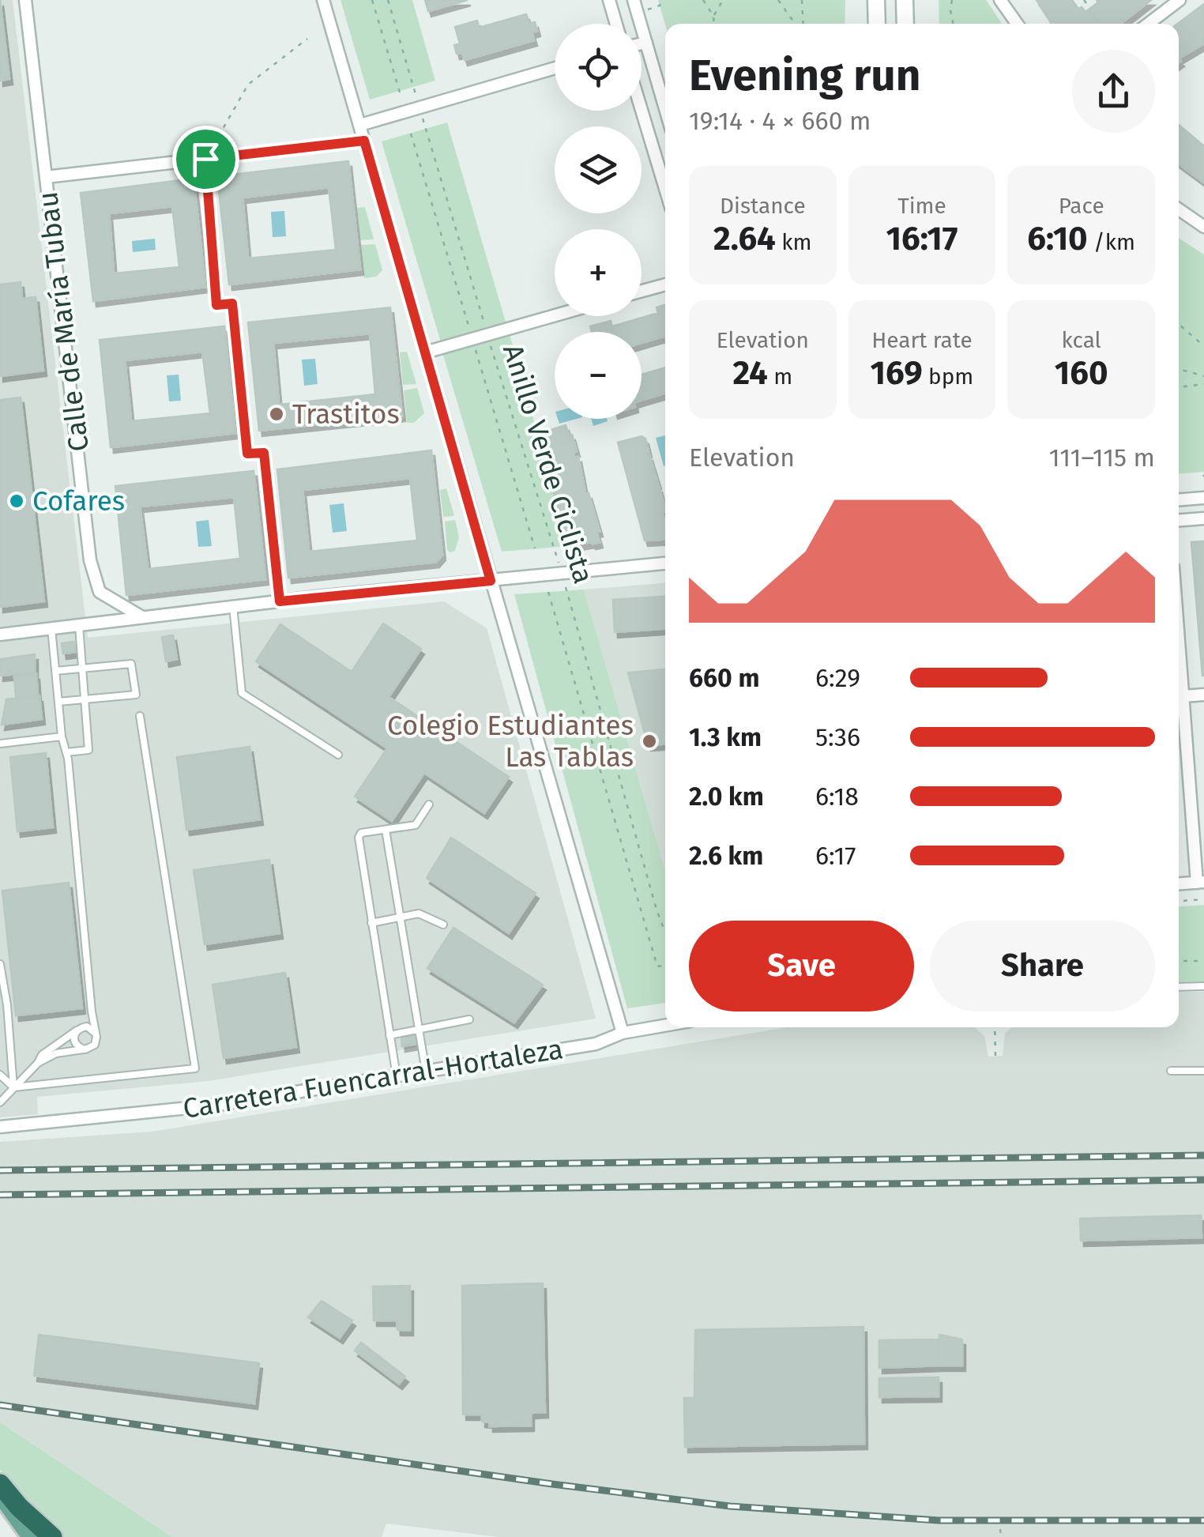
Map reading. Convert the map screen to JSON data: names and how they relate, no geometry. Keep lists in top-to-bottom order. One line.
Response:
{"streets":{"street":["Calle de María Tubau","Carretera Fuencarral-Hortaleza"],"path":["Anillo Verde Ciclista"]},"places":["Trastitos","Cofares","Colegio Estudiantes Las Tablas"],"page":{"map_buttons":["+","−"],"heading":["Evening run","19:14 · 4 × 660 m"],"stats":[["Distance","2.64 km"],["Time","16:17"],["Pace","6:10 /km"],["Elevation","24 m"],["Heart rate","169 bpm"],["kcal","160"]],"chart":["Elevation","111–115 m"],"list":[{"name":"660 m","note":"6:29"},{"name":"1.3 km","note":"5:36"},{"name":"2.0 km","note":"6:18"},{"name":"2.6 km","note":"6:17"}],"buttons":["Save","Share"]}}
